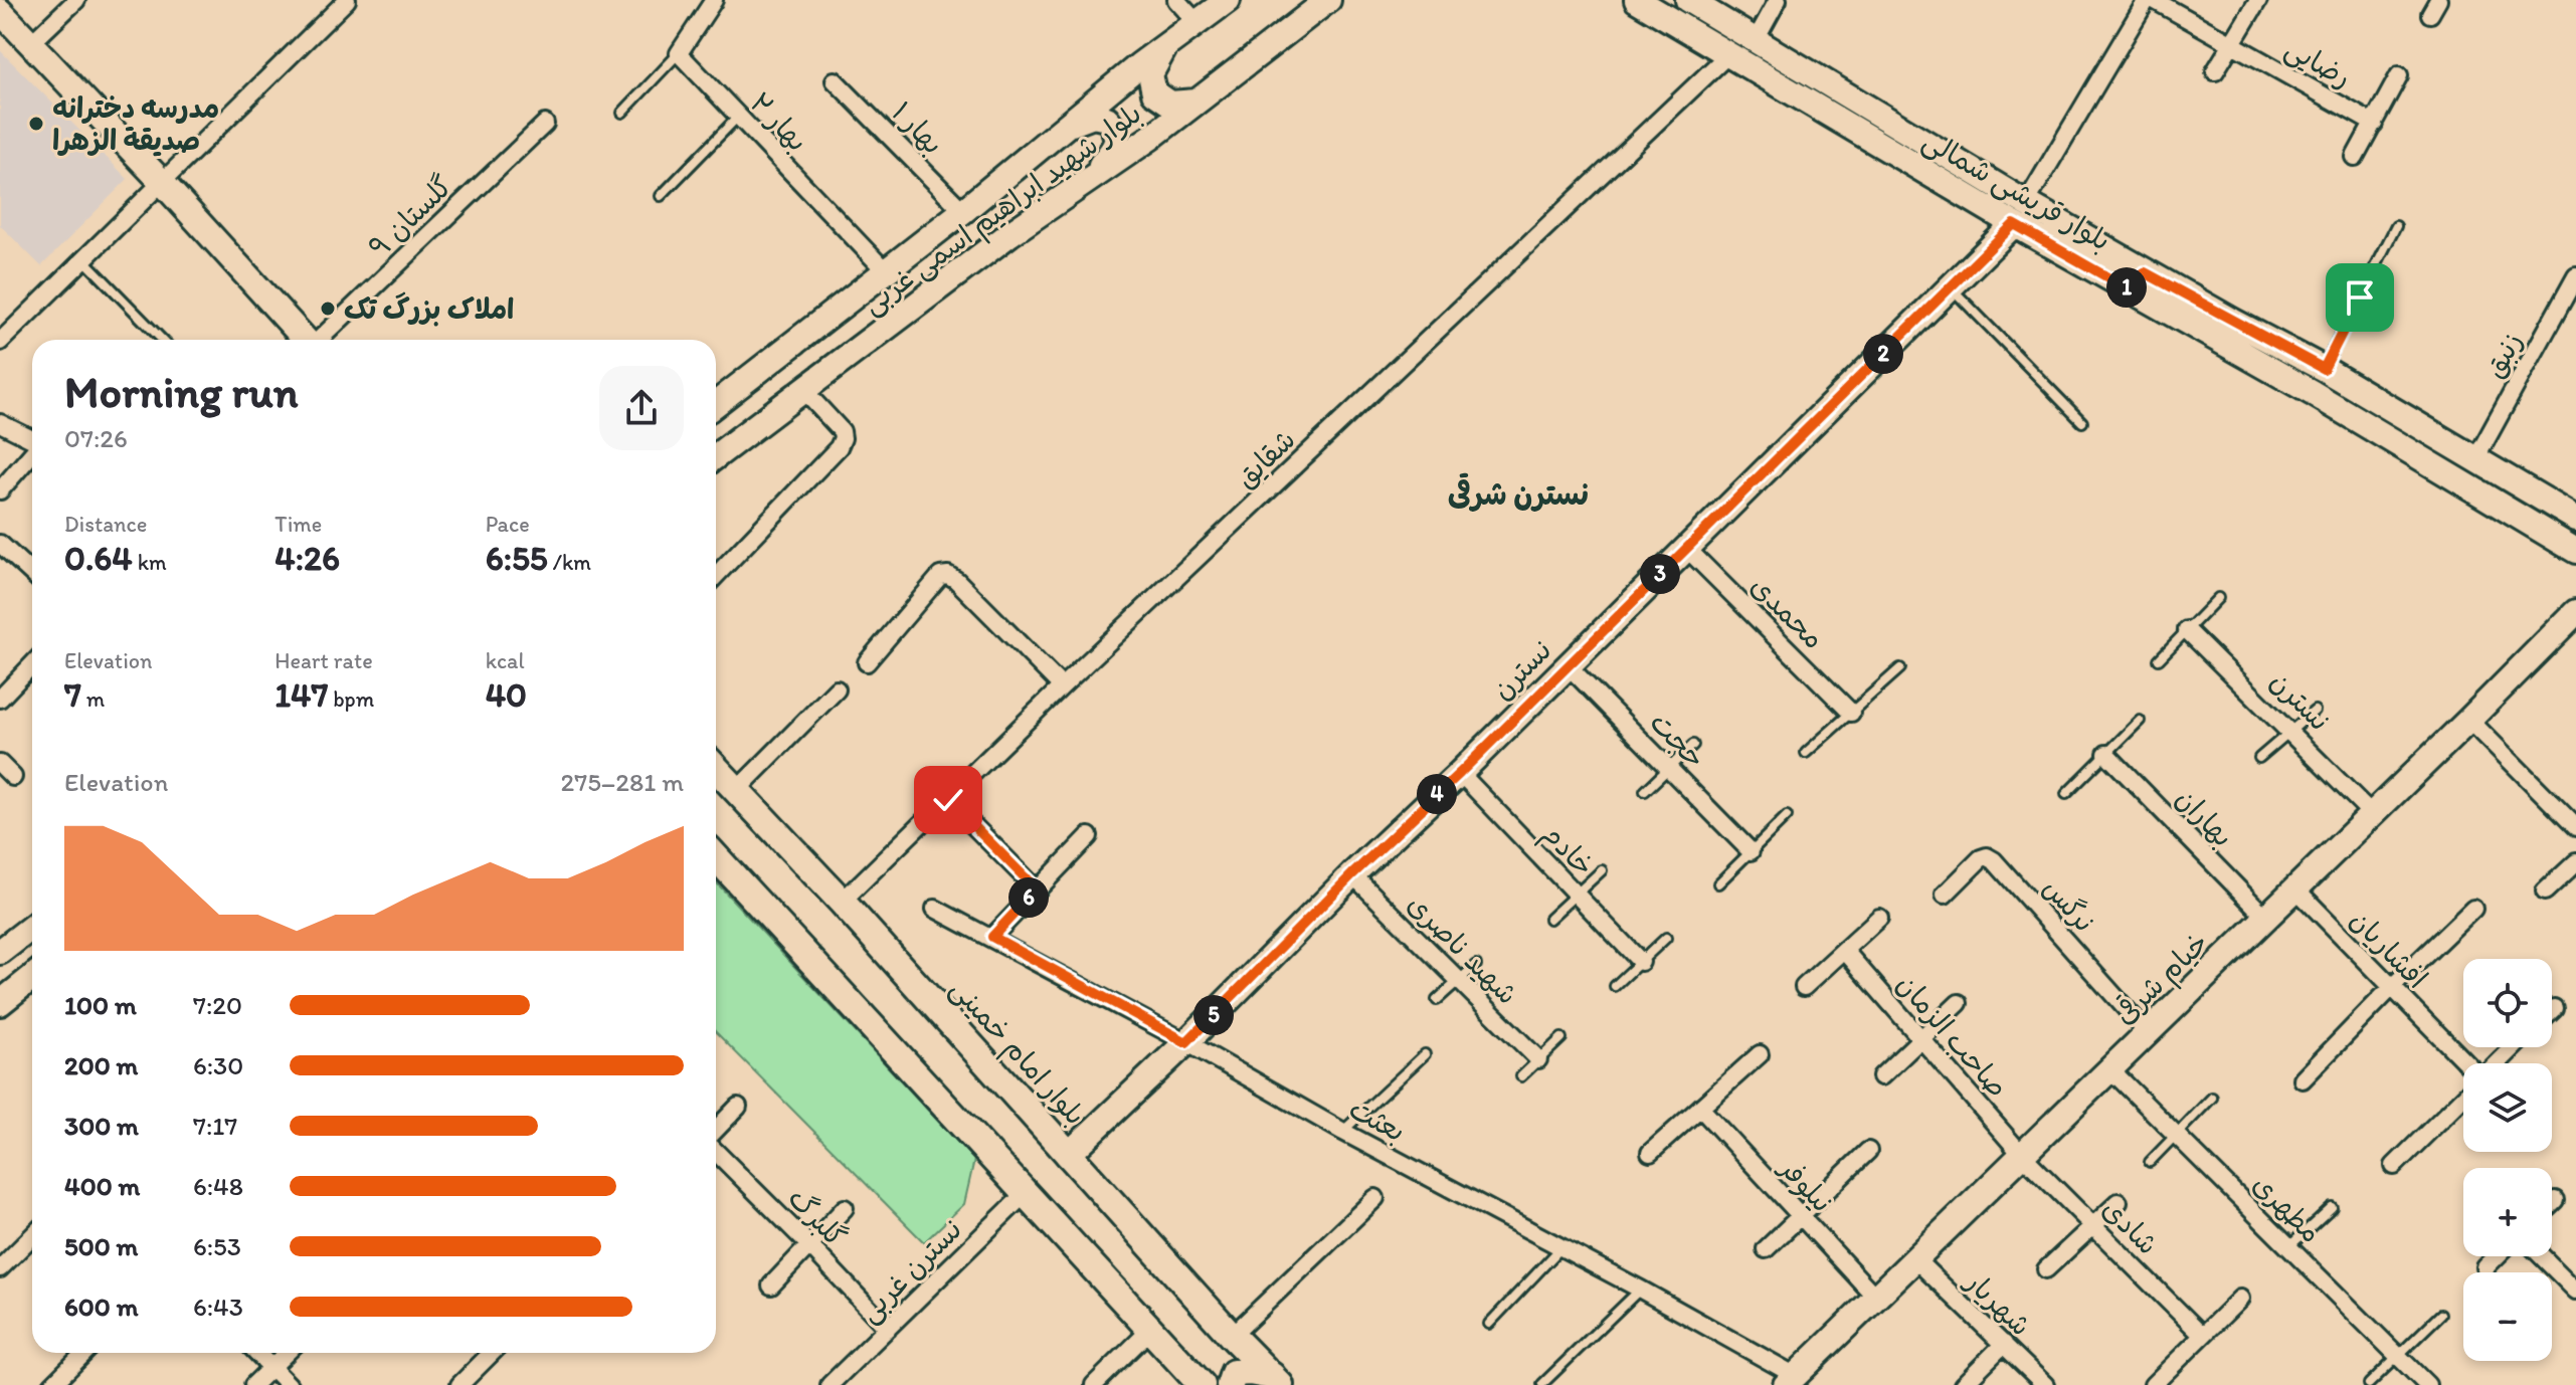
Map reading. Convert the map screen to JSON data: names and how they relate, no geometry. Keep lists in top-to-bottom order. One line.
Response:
{"streets":{"main road":["بلوار قریشی شمالی","بلوار شهید ابراهیم اسمی غربی","نسترن","خیام شرقی","بلوار امام خمینی"],"street":["رضایی","بهار ۲","بهار ۱","گلستان ۹","زنبق","شقایق","محمدی","حجت","بهاران","خادم","نرگس","شهید ناصری","افشاریان","صاحب الزمان","بعثت","نیلوفر","مطهری","گلبرگ","شادی","نسترن غربی","شهریار"]},"crossings":[["بهار ۲","بلوار شهید ابراهیم اسمی غربی"],["بهار ۱","بلوار شهید ابراهیم اسمی غربی"],["بلوار قریشی شمالی","زنبق"],["بلوار قریشی شمالی","شقایق"],["بلوار قریشی شمالی","نسترن"],["شقایق","بلوار امام خمینی"],["محمدی","نسترن"],["نسترن","حجت"],["نسترن","خادم"],["نسترن","شهید ناصری"],["نسترن","خیام شرقی"],["نسترن","بلوار امام خمینی"],["نسترن","بعثت"],["بهاران","خیام شرقی"],["نرگس","خیام شرقی"],["افشاریان","خیام شرقی"],["خیام شرقی","صاحب الزمان"],["خیام شرقی","بعثت"],["خیام شرقی","نیلوفر"],["خیام شرقی","مطهری"],["خیام شرقی","شادی"],["خیام شرقی","شهریار"],["صاحب الزمان","شادی"],["گلبرگ","نسترن غربی"]],"districts":["نسترن شرقی"],"places":["مدرسه دخترانه صدیقة الزهرا","املاک بزرگ تک"],"page":{"pins":["1","2","3","4","6","5"],"heading":["Morning run","07:26"],"stats":[["Distance","0.64 km"],["Time","4:26"],["Pace","6:55 /km"],["Elevation","7 m"],["Heart rate","147 bpm"],["kcal","40"]],"chart":["Elevation","275–281 m"],"map_buttons":["+","−"],"list":[{"name":"100 m","note":"7:20"},{"name":"200 m","note":"6:30"},{"name":"300 m","note":"7:17"},{"name":"400 m","note":"6:48"},{"name":"500 m","note":"6:53"},{"name":"600 m","note":"6:43"}]}}
